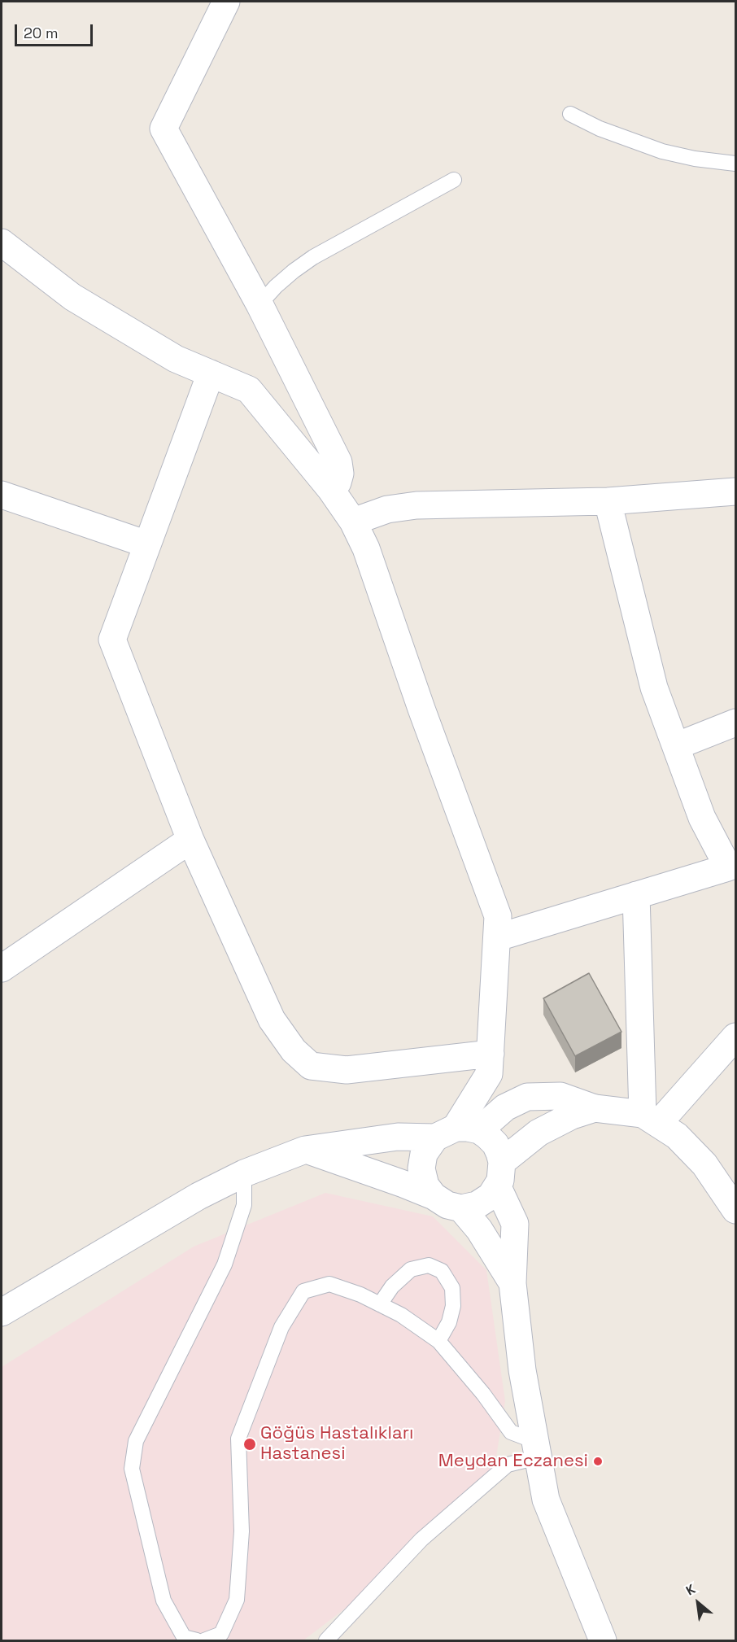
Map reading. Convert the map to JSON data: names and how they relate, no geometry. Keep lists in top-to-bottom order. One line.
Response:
{"places":["Göğüs Hastalıkları Hastanesi","Meydan Eczanesi"],"scale_bar":"20 m","north":"top left"}
